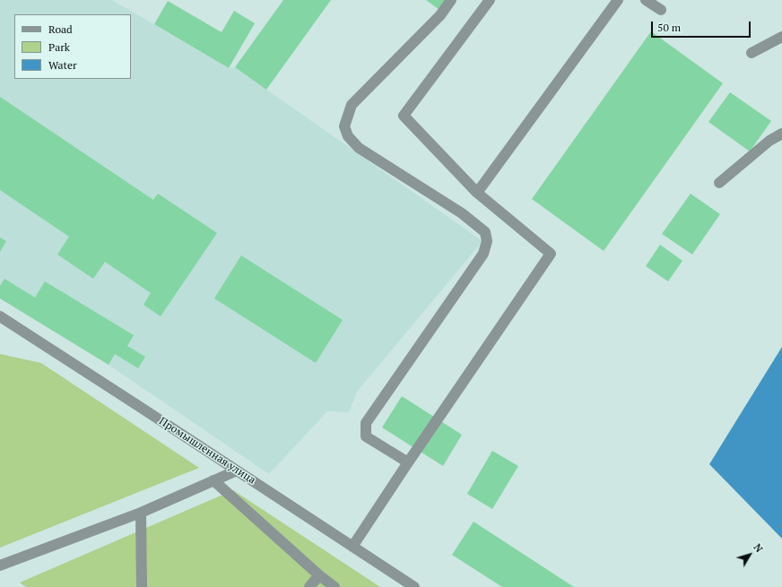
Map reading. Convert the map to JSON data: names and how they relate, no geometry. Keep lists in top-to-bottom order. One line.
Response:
{"streets":{"street":["Промышленная улица"]},"legend":["Road","Park","Water"],"scale_bar":"50 m","north":"top right"}
